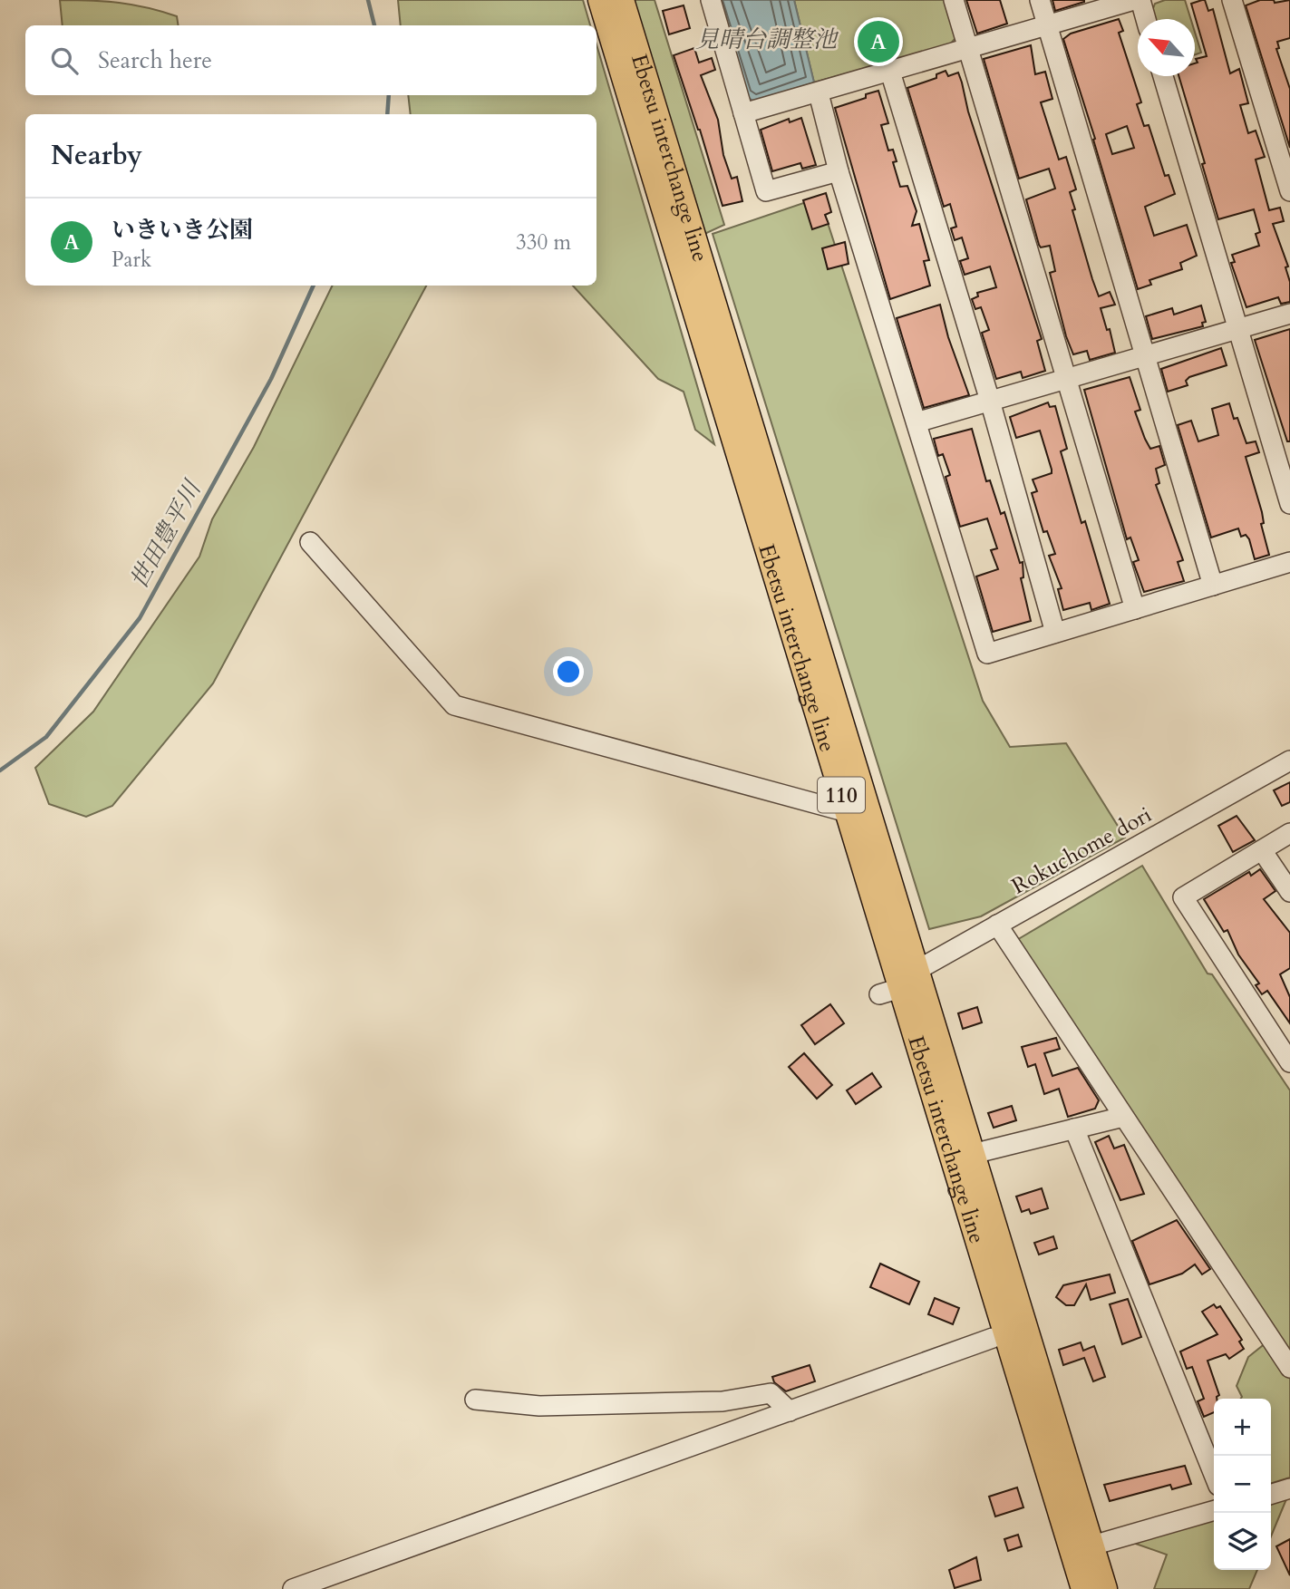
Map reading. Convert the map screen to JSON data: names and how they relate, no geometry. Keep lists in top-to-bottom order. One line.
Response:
{"streets":{"main road":["Ebetsu interchange line","110"],"street":["Rokuchome dori"]},"crossings":[["Ebetsu interchange line","Rokuchome dori"]],"water":["見晴台調整池","世田豊平川"],"north":"top left","page":{"pins":"A","search":"Search here","heading":"Nearby","list":[{"mark":"A","name":"いきいき公園","note":"Park","value":"330 m"}],"map_buttons":["+","−"]}}
